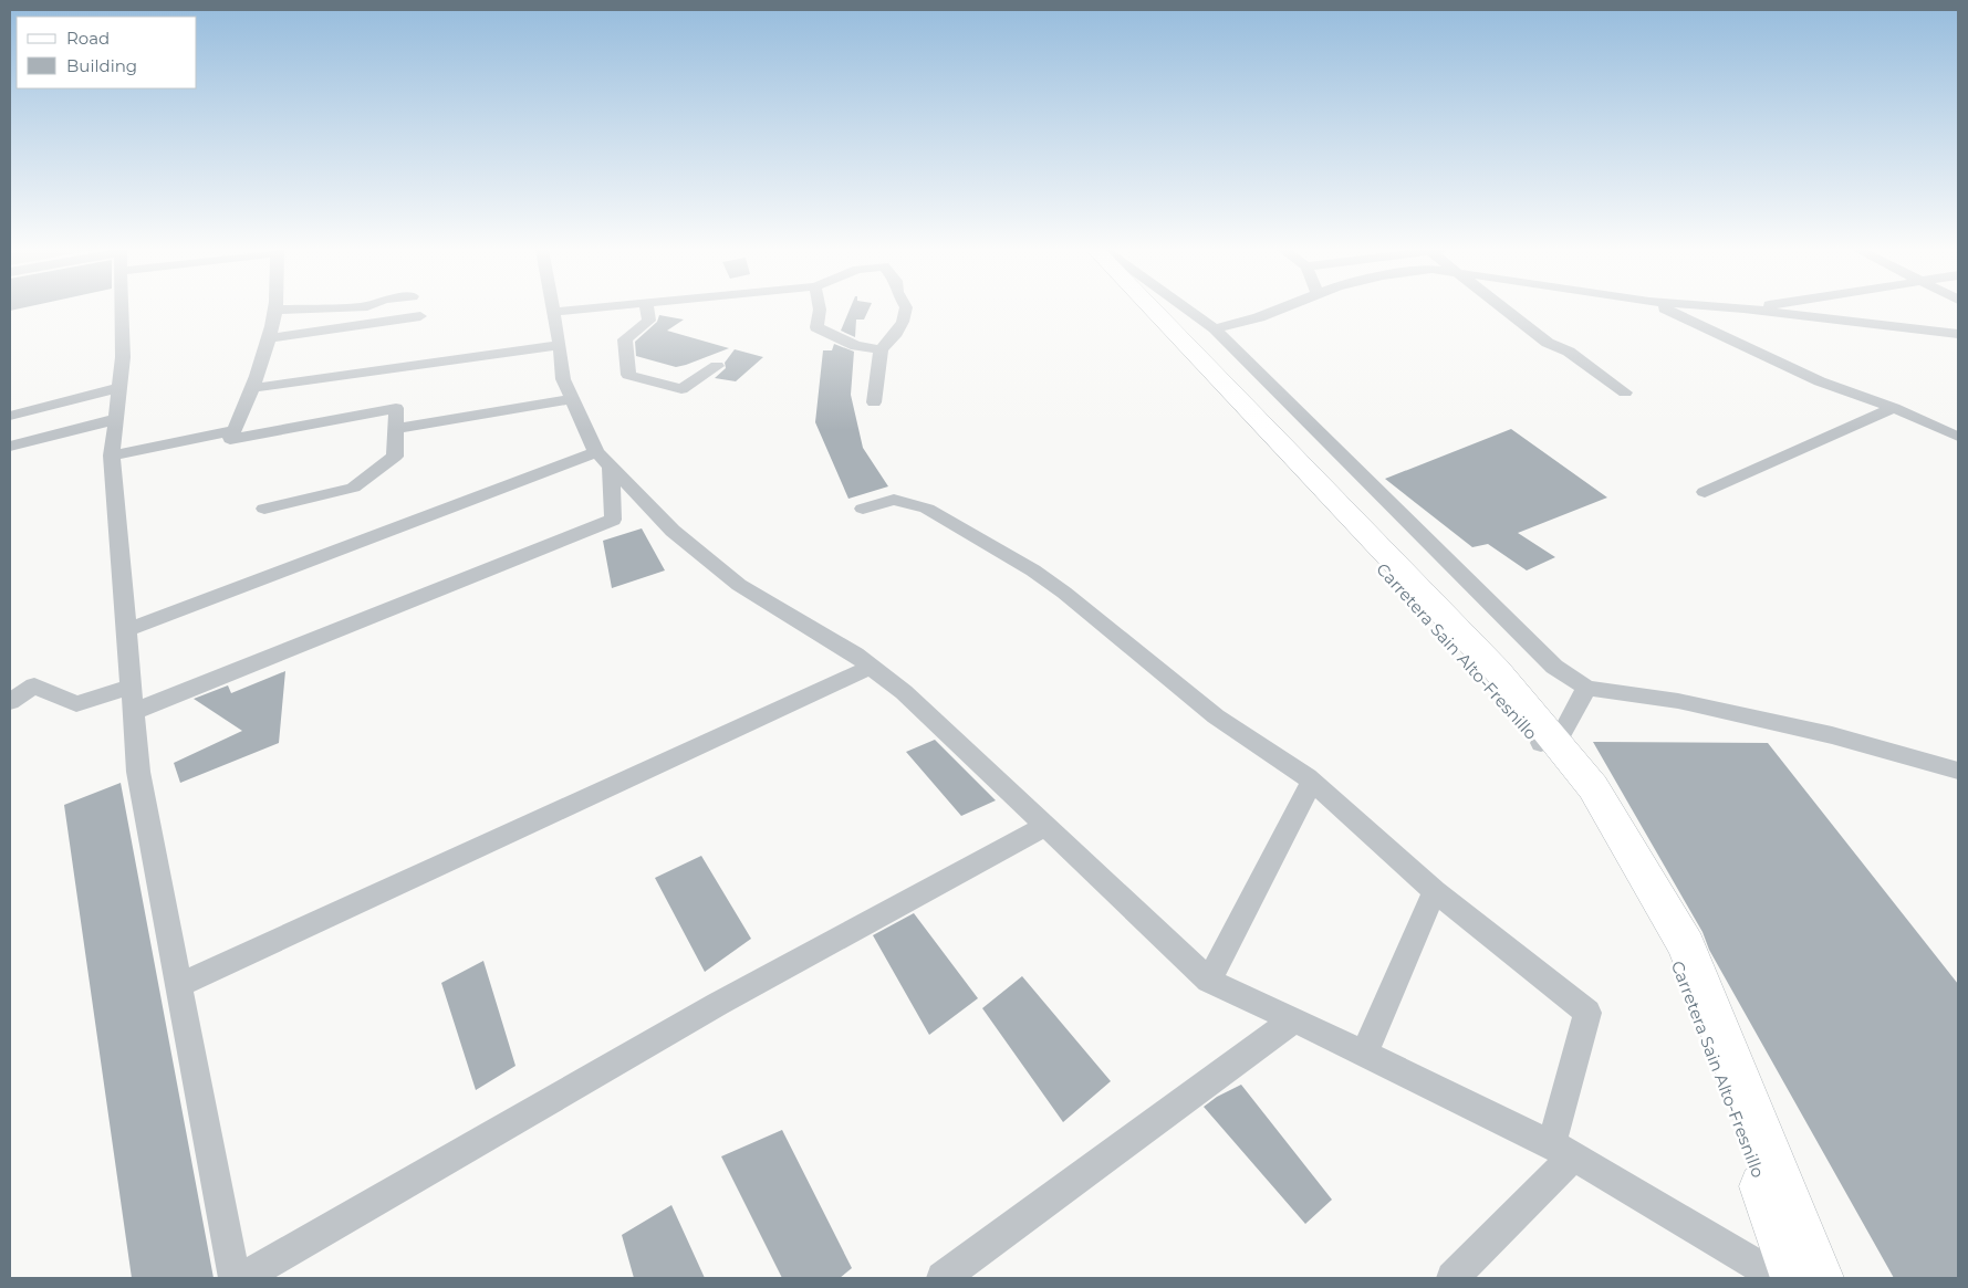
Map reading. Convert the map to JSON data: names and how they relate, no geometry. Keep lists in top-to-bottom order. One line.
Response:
{"streets":{"main road":["Carretera Sain Alto-Fresnillo"]},"legend":["Road","Building"]}
